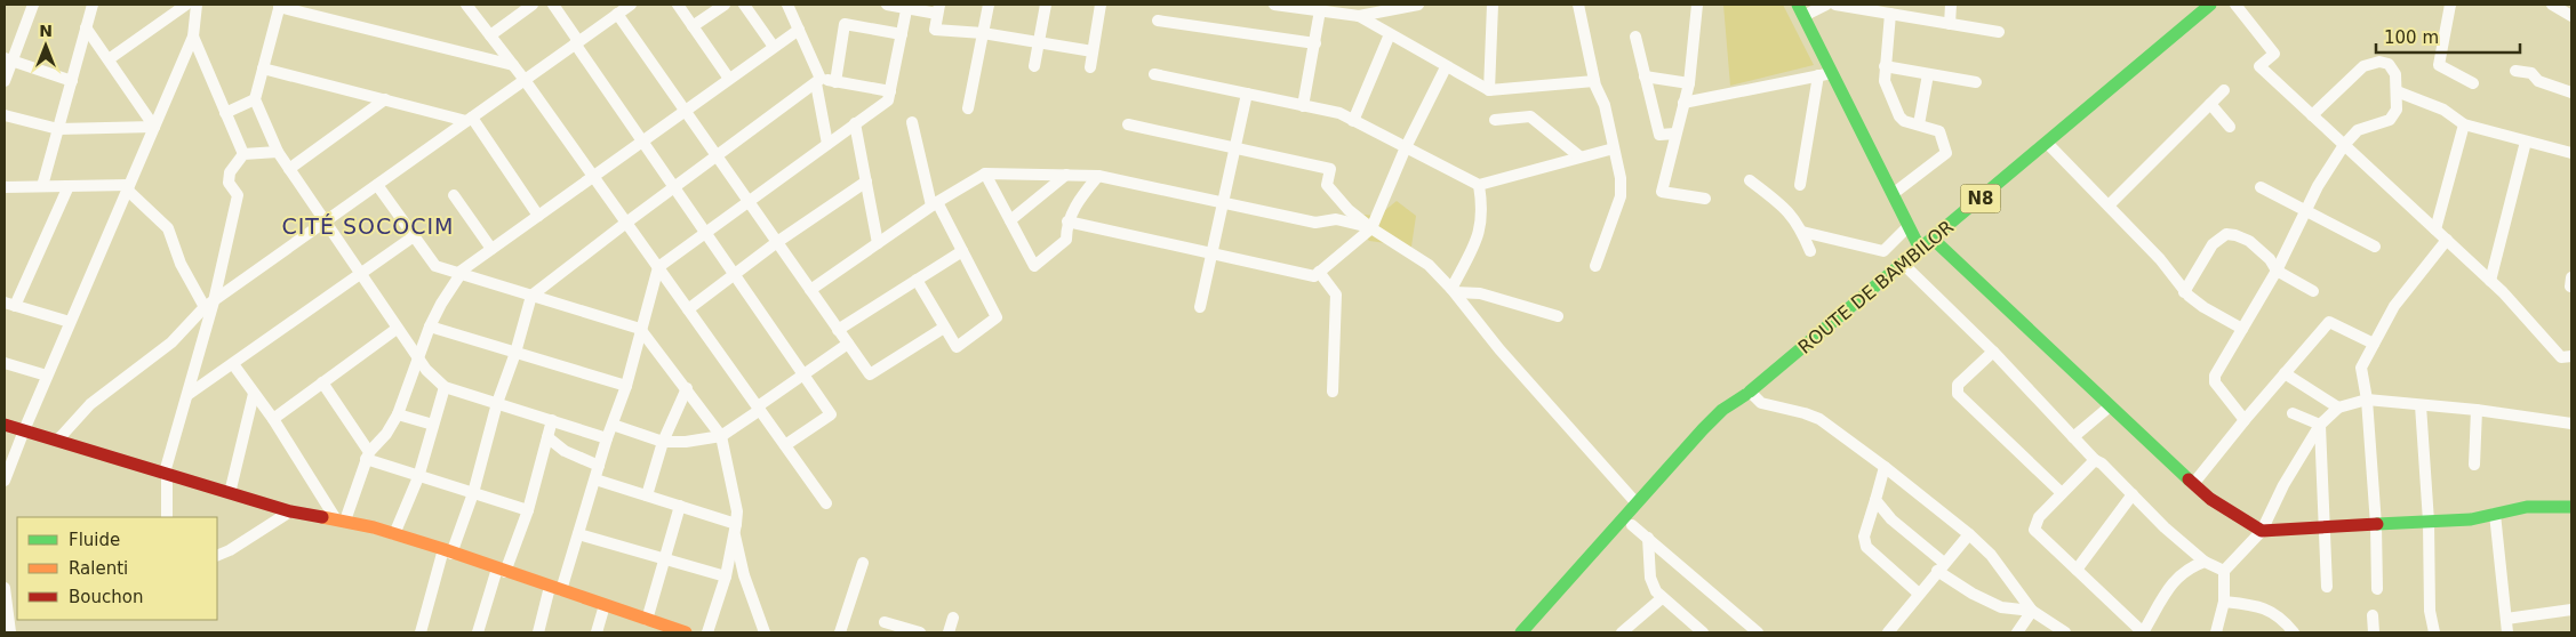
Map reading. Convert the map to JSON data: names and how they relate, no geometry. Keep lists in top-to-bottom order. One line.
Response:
{"streets":{"street":["N8","ROUTE DE BAMBILOR"]},"districts":["CITÉ SOCOCIM"],"legend":["Fluide","Ralenti","Bouchon"],"scale_bar":"100 m","north":"top"}
